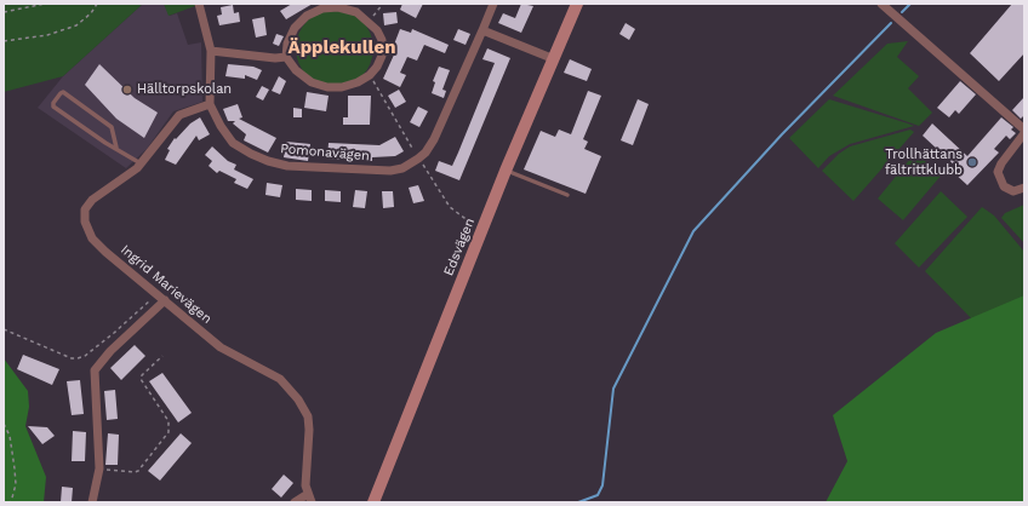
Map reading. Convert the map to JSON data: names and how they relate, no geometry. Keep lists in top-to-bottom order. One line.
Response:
{"streets":{"street":["Pomonavägen","Edsvägen","Ingrid Marievägen"]},"crossings":[["Pomonavägen","Ingrid Marievägen"]],"districts":["Äpplekullen"],"places":["Hälltorpskolan","Trollhättans fältrittklubb"]}
